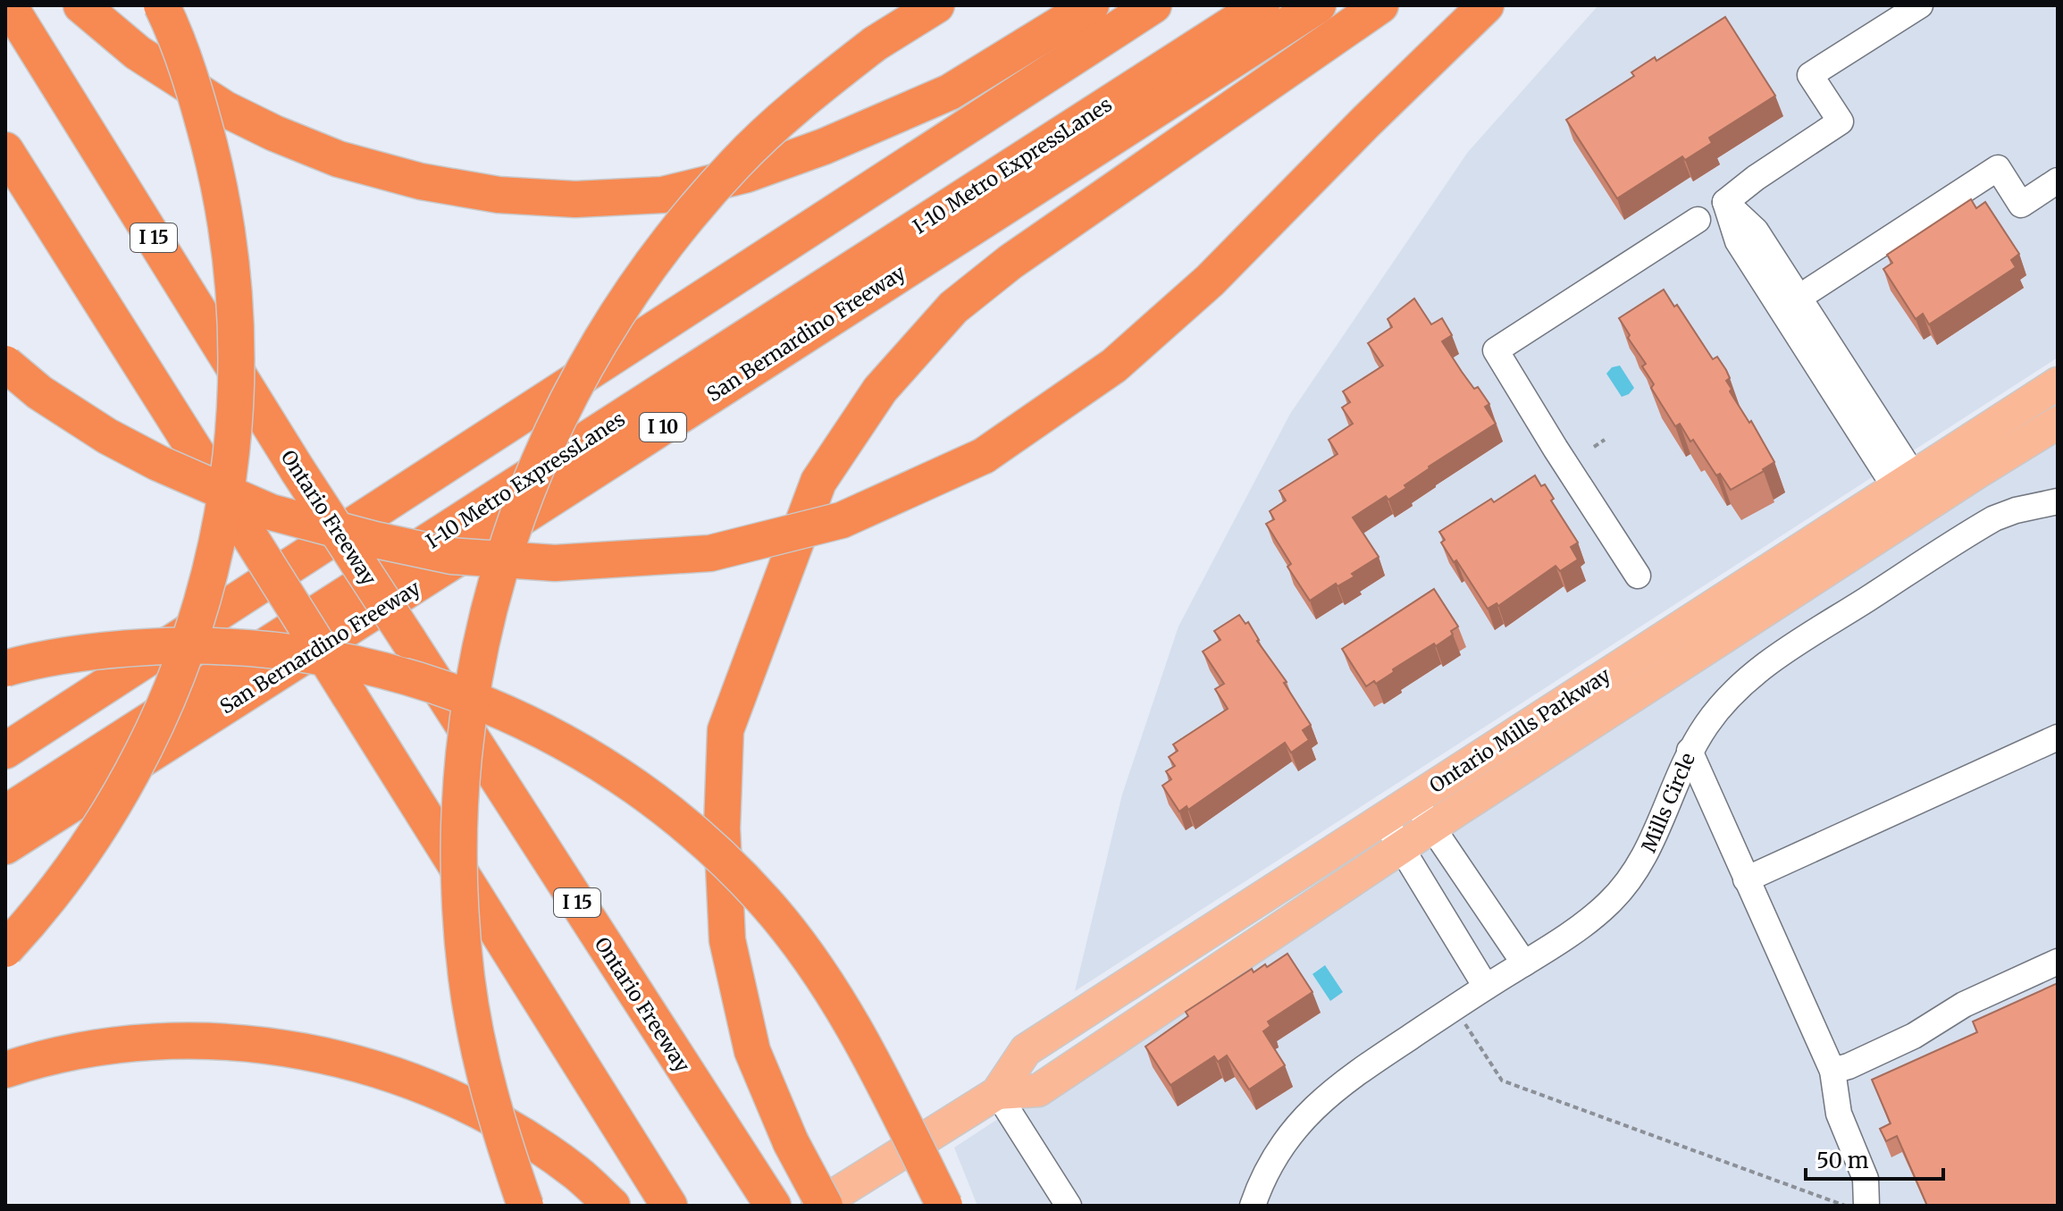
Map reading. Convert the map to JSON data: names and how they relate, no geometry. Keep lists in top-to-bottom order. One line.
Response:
{"streets":{"highway":["I-10 Metro ExpressLanes","I 15","San Bernardino Freeway","I 10","Ontario Freeway"],"main road":["Ontario Mills Parkway"],"street":["Mills Circle"]},"scale_bar":"50 m"}
